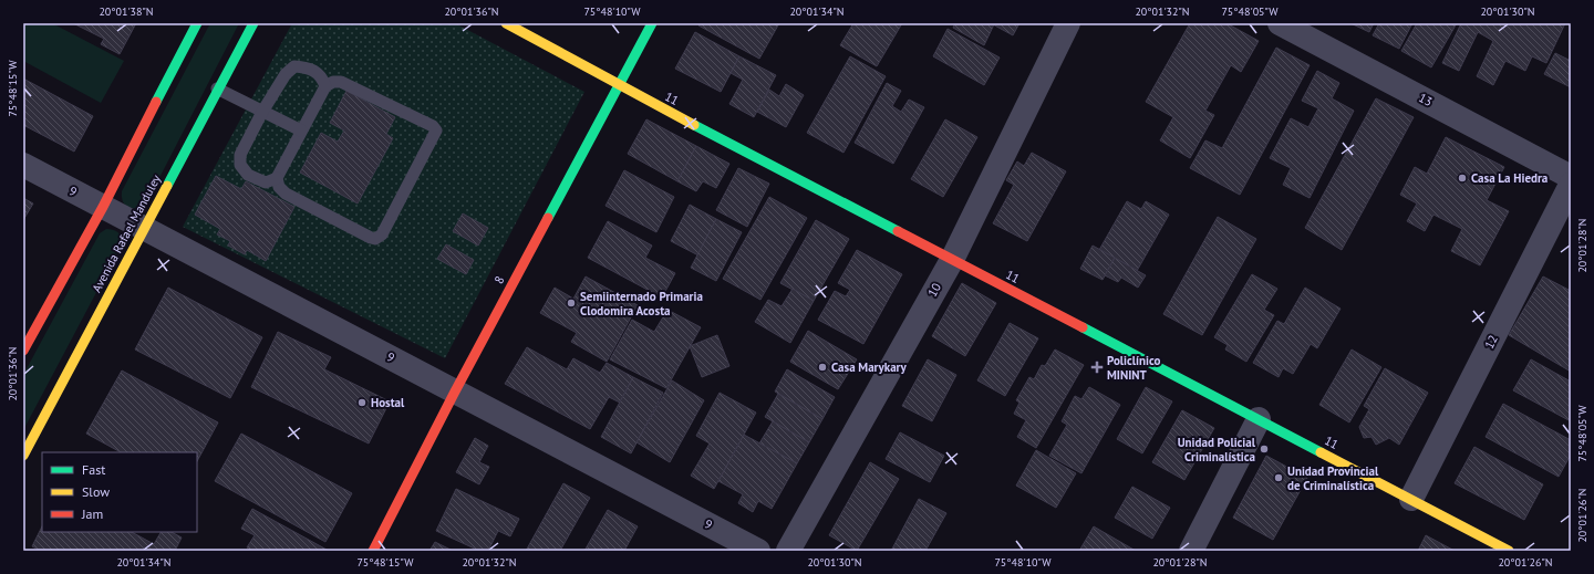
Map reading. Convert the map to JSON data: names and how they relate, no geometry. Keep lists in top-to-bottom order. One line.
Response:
{"streets":{"street":["11","13","9","Avenida Rafael Manduley","8","10","12"]},"crossings":[["11","8"],["11","10"],["11","12"],["9","Avenida Rafael Manduley"],["9","8"]],"places":{"other":["Casa La Hiedra","Semiinternado Primaria Clodomira Acosta","Casa Marykary","Hostal","Unidad Policial Criminalística","Unidad Provincial de Criminalística"],"health":["Policlínico MININT"]},"legend":["Fast","Slow","Jam"],"coordinates":["20°01'38\"N","20°01'36\"N","75°48'10\"W","20°01'34\"N","20°01'32\"N","75°48'05\"W","20°01'30\"N","75°48'15\"W","20°01'28\"N","20°01'26\"N"]}
